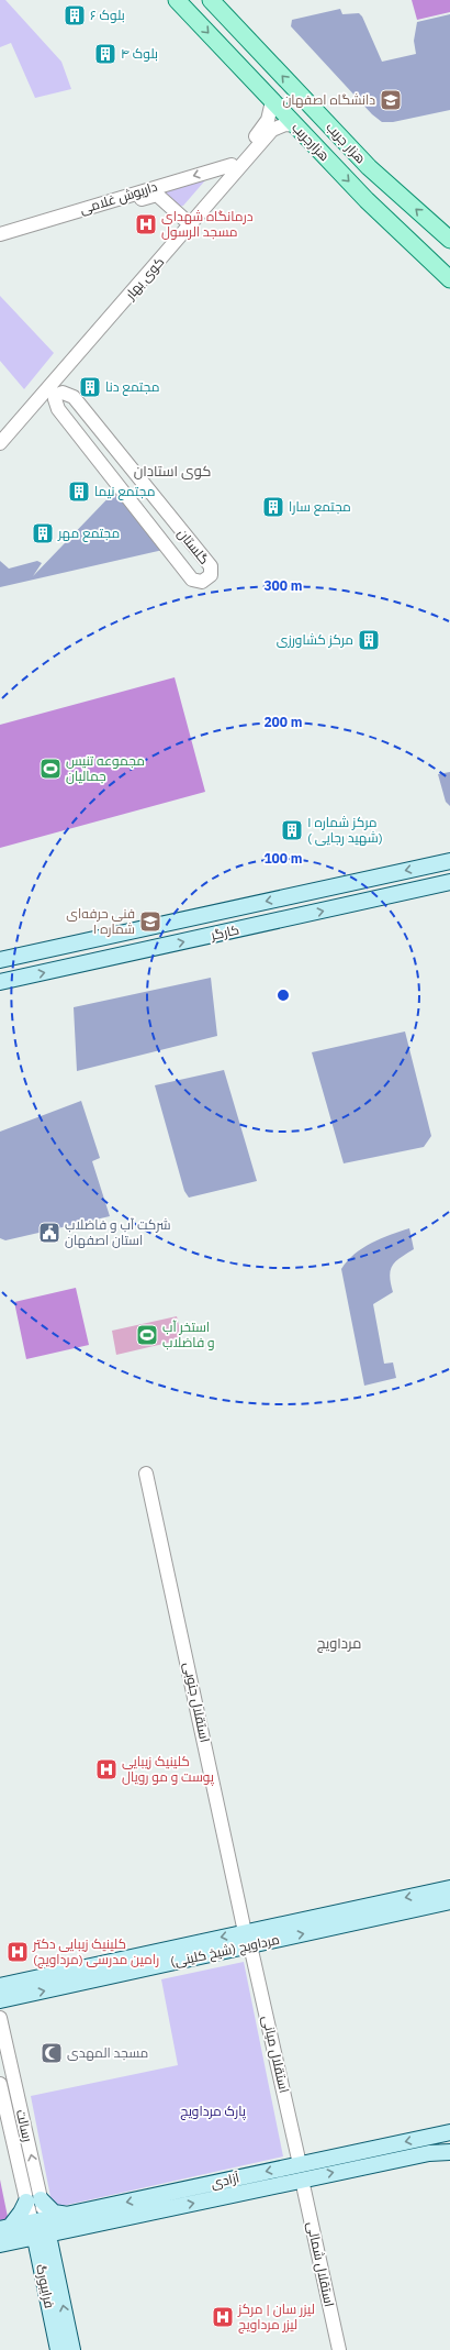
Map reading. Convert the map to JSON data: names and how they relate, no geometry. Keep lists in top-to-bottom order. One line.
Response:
{"streets":{"main road":["هزارجریب","هزار جریب","کارگر","مرداویج (شیخ کلینی)","آزادی","فرایبورگ"],"street":["داریوش غلامی","کوی بهار","گلستان","استقلال جنوبی","استقلال میانی","رسالت","استقلال شمالی"]},"crossings":[["هزارجریب","کوی بهار"],["داریوش غلامی","کوی بهار"],["استقلال جنوبی","مرداویج (شیخ کلینی)"],["استقلال جنوبی","استقلال میانی"],["مرداویج (شیخ کلینی)","استقلال میانی"],["استقلال میانی","آزادی"],["رسالت","آزادی"],["رسالت","فرایبورگ"],["آزادی","استقلال شمالی"],["آزادی","فرایبورگ"]],"one_way":["هزارجریب","هزار جریب"],"districts":["کوی استادان","مرداویج"],"parks":["پارک مرداویج"],"places":{"building":["بلوک ۶","بلوک ۴","مجتمع دنا","مجتمع نیما","مجتمع سارا","مجتمع مهر","مرکز کشاورزی","مرکز شماره ۱ ( شهید رجایی)"],"school or university":["دانشگاه اصفهان","فنی حرفه‌ای شماره ۱"],"hospital":["درمانگاه شهدای مسجد الرسول","کلینیک زیبایی پوست و مو رویال","کلینیک زیبایی دکتر رامین مدرسی (مرداویج)","لیزر سان | مرکز لیزر مرداویج"],"sports":["مجموعه تنیس جمالیان","استخر آب و فاضلاب"],"public building":["شرکت آب و فاضلاب استان اصفهان"],"mosque":["مسجد المهدی"]},"rings":["300 m","200 m","100 m"]}
